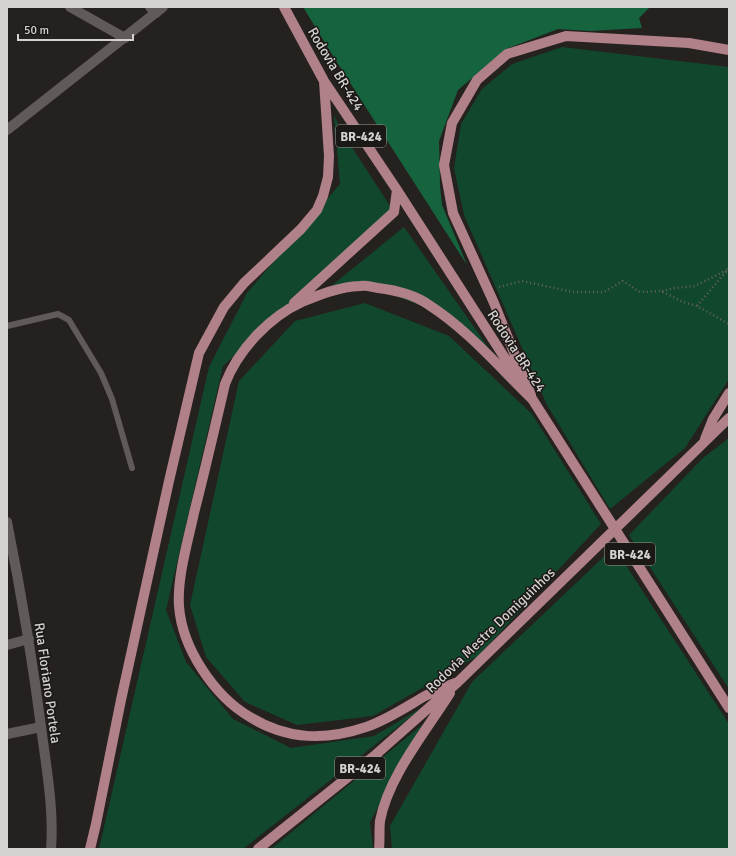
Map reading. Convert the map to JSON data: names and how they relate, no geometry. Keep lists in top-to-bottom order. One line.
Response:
{"streets":{"main road":["Rodovia BR-424","BR-424","Rodovia Mestre Domiguinhos"],"street":["Rua Floriano Portela"]},"scale_bar":"50 m"}
